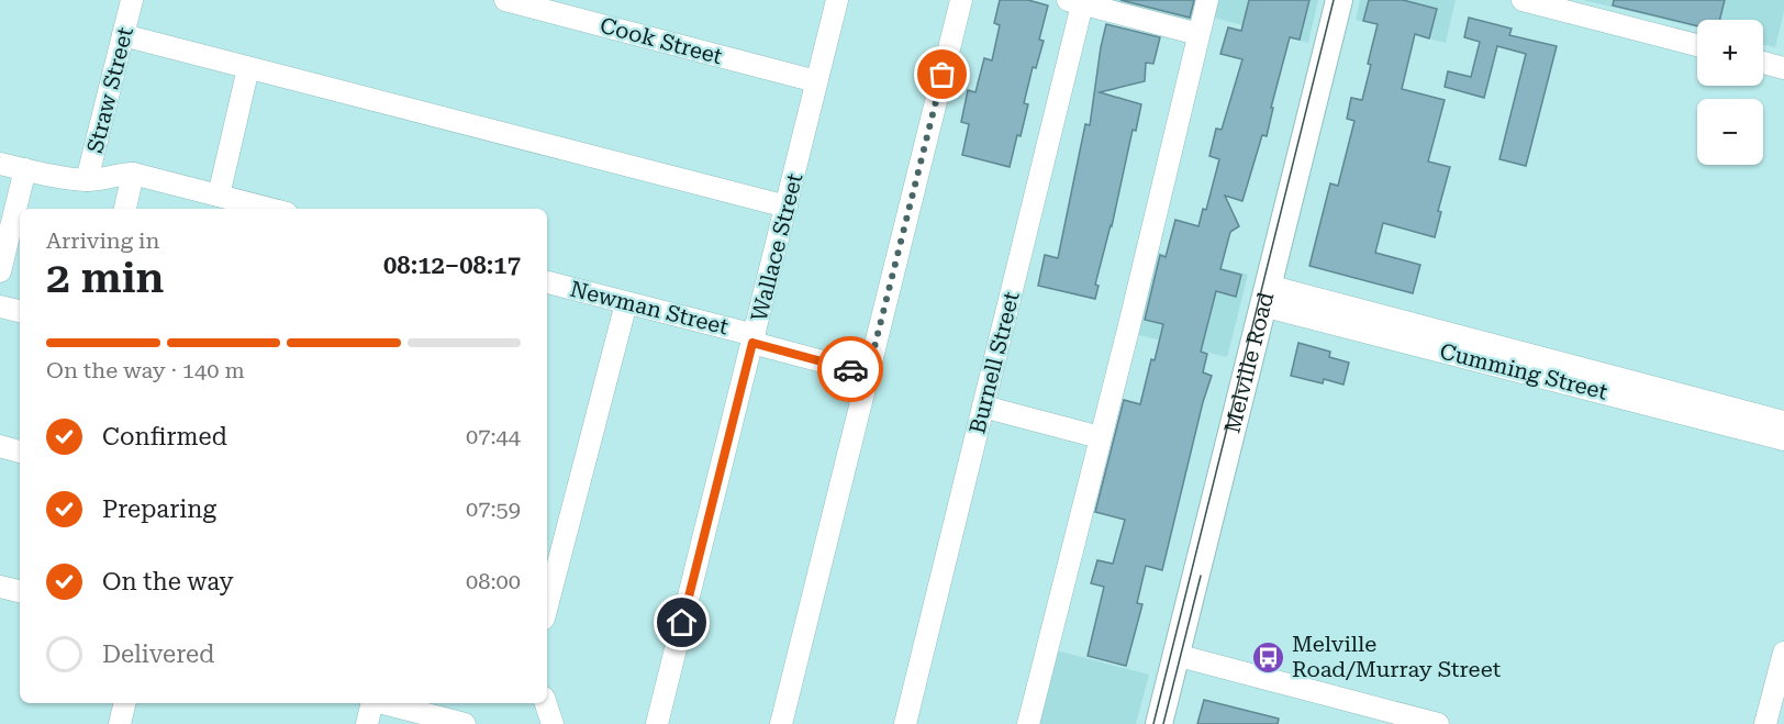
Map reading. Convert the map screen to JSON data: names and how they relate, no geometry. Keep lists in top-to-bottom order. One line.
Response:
{"streets":{"main road":["Melville Road"],"street":["Cook Street","Straw Street","Wallace Street","Newman Street","Burnell Street","Cumming Street"]},"crossings":[["Cook Street","Wallace Street"],["Wallace Street","Newman Street"],["Melville Road","Cumming Street"]],"places":{"bus stop":["Melville Road/Murray Street"]},"page":{"map_buttons":["+","−"],"heading":["2 min","Arriving in","08:12–08:17"],"bar":"On the way · 140 m","list":[["Confirmed","07:44"],["Preparing","07:59"],["On the way","08:00"],"Delivered"]}}
